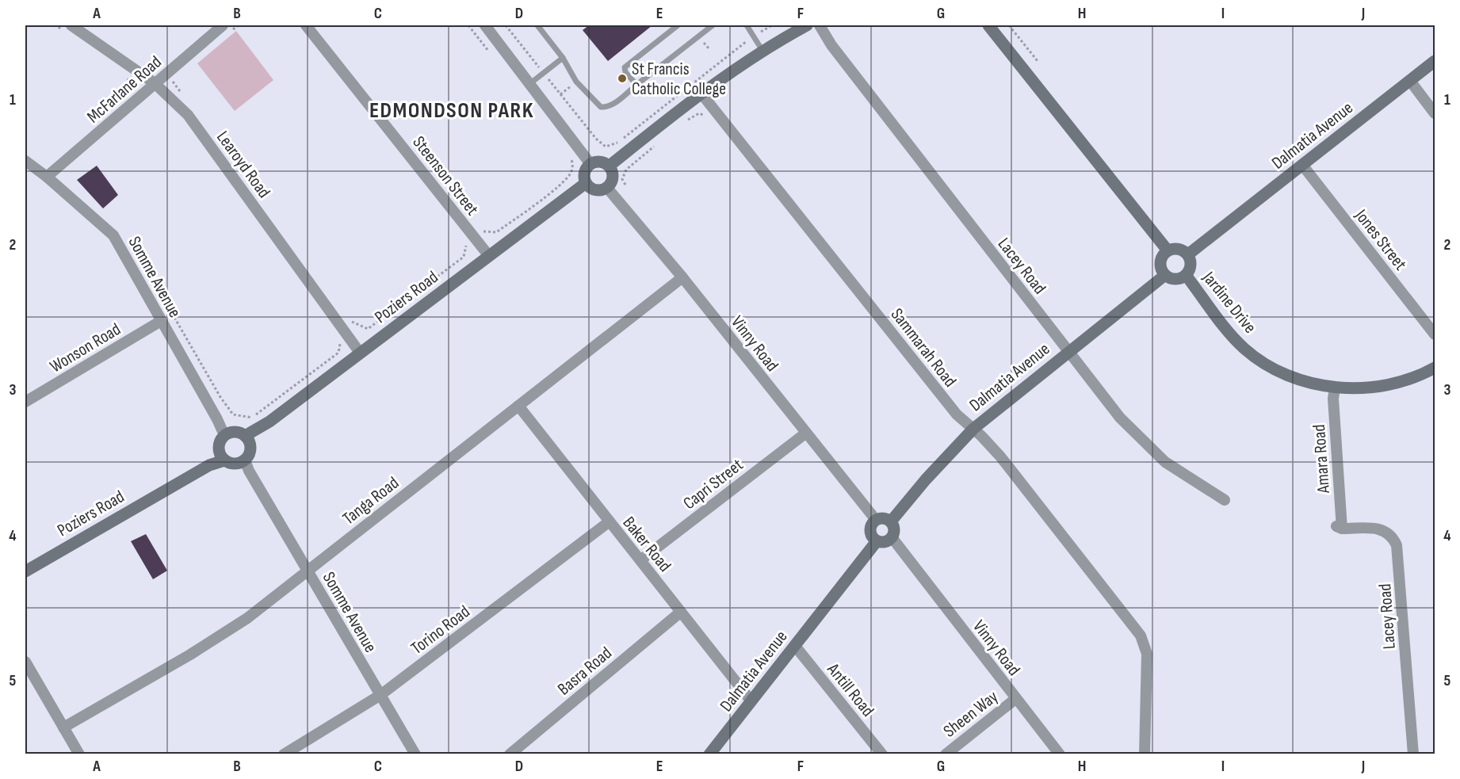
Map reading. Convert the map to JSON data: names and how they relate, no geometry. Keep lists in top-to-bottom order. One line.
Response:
{"streets":{"street":["McFarlane Road","Dalmatia Avenue","Learoyd Road","Steenson Street","Jones Street","Lacey Road","Somme Avenue","Poziers Road","Jardine Drive","Vinny Road","Wonson Road","Sammarah Road","Amara Road","Capri Street","Tanga Road","Baker Road","Torino Road","Basra Road","Antill Road","Sheen Way"]},"crossings":[["McFarlane Road","Learoyd Road"],["McFarlane Road","Somme Avenue"],["Dalmatia Avenue","Jones Street"],["Dalmatia Avenue","Lacey Road"],["Dalmatia Avenue","Jardine Drive"],["Dalmatia Avenue","Vinny Road"],["Dalmatia Avenue","Sammarah Road"],["Dalmatia Avenue","Baker Road"],["Dalmatia Avenue","Antill Road"],["Learoyd Road","Poziers Road"],["Steenson Street","Poziers Road"],["Lacey Road","Amara Road"],["Somme Avenue","Poziers Road"],["Somme Avenue","Wonson Road"],["Somme Avenue","Tanga Road"],["Somme Avenue","Torino Road"],["Poziers Road","Vinny Road"],["Jardine Drive","Amara Road"],["Vinny Road","Capri Street"],["Vinny Road","Tanga Road"],["Vinny Road","Sheen Way"],["Capri Street","Baker Road"],["Tanga Road","Baker Road"],["Baker Road","Torino Road"],["Baker Road","Basra Road"]],"districts":["EDMONDSON PARK"],"places":["St Francis Catholic College"],"grid":{"columns":["A","B","C","D","E","F","G","H","I","J"],"rows":["1","2","3","4","5"]}}
